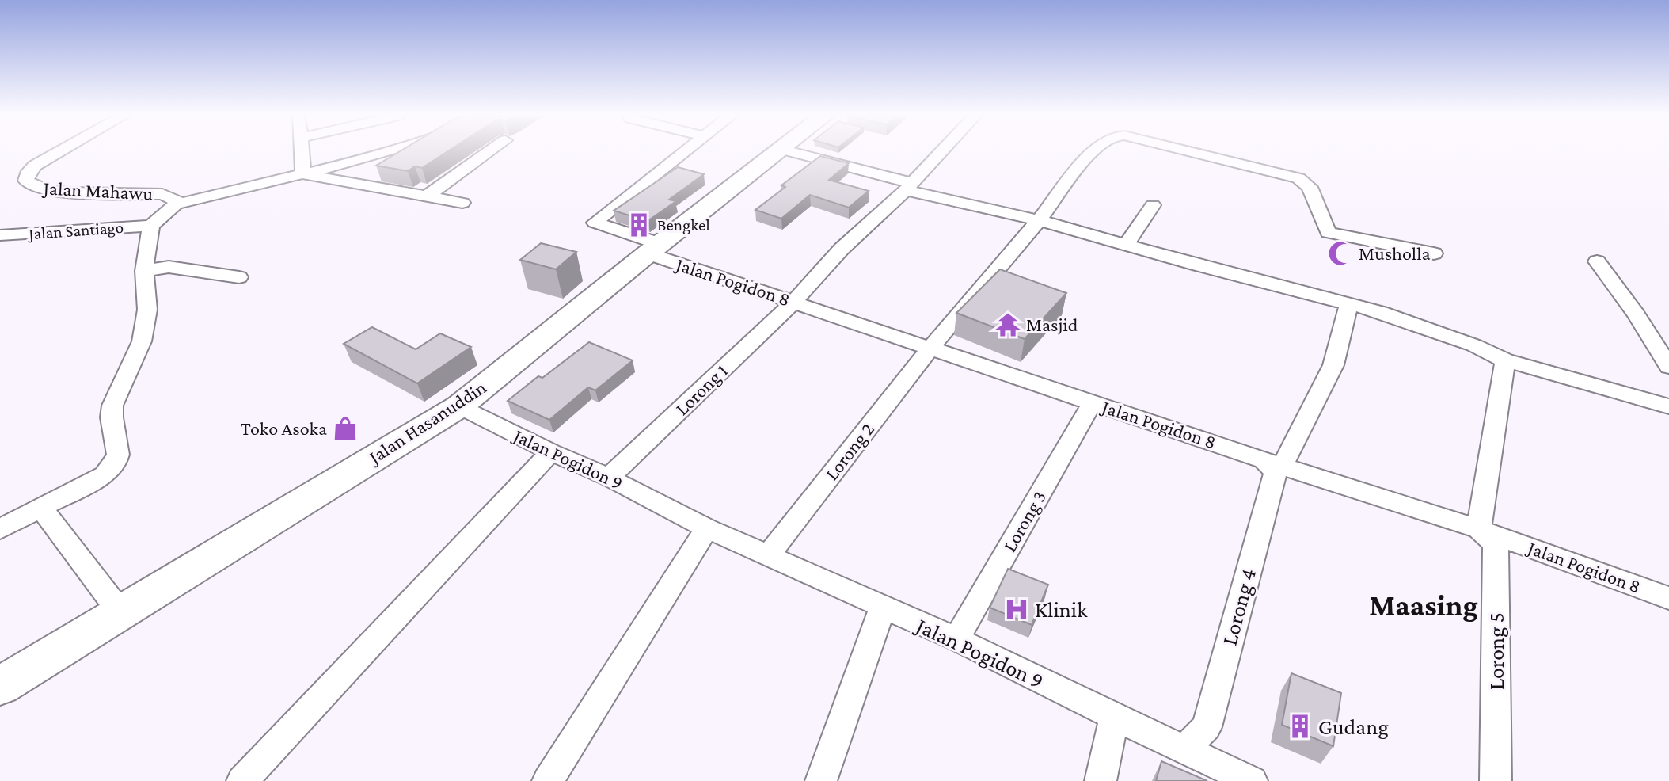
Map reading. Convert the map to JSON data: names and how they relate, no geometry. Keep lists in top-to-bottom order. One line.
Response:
{"streets":{"highway":["Jalan Hasanuddin"],"street":["Jalan Mahawu","Jalan Santiago","Jalan Pogidon 8","Lorong 1","Lorong 2","Jalan Pogidon 9","Lorong 3","Lorong 4","Lorong 5"]},"crossings":[["Jalan Mahawu","Jalan Santiago"],["Jalan Pogidon 8","Lorong 1"],["Jalan Pogidon 8","Jalan Hasanuddin"],["Jalan Pogidon 8","Lorong 2"],["Jalan Pogidon 8","Lorong 3"],["Jalan Pogidon 8","Lorong 4"],["Jalan Pogidon 8","Lorong 5"],["Lorong 1","Jalan Pogidon 9"],["Jalan Hasanuddin","Jalan Pogidon 9"],["Lorong 2","Jalan Pogidon 9"],["Jalan Pogidon 9","Lorong 3"],["Jalan Pogidon 9","Lorong 4"]],"districts":["Maasing"],"places":{"building":["Bengkel","Gudang"],"mosque":["Musholla"],"temple":["Masjid"],"shop":["Toko Asoka"],"hospital":["Klinik"]}}
